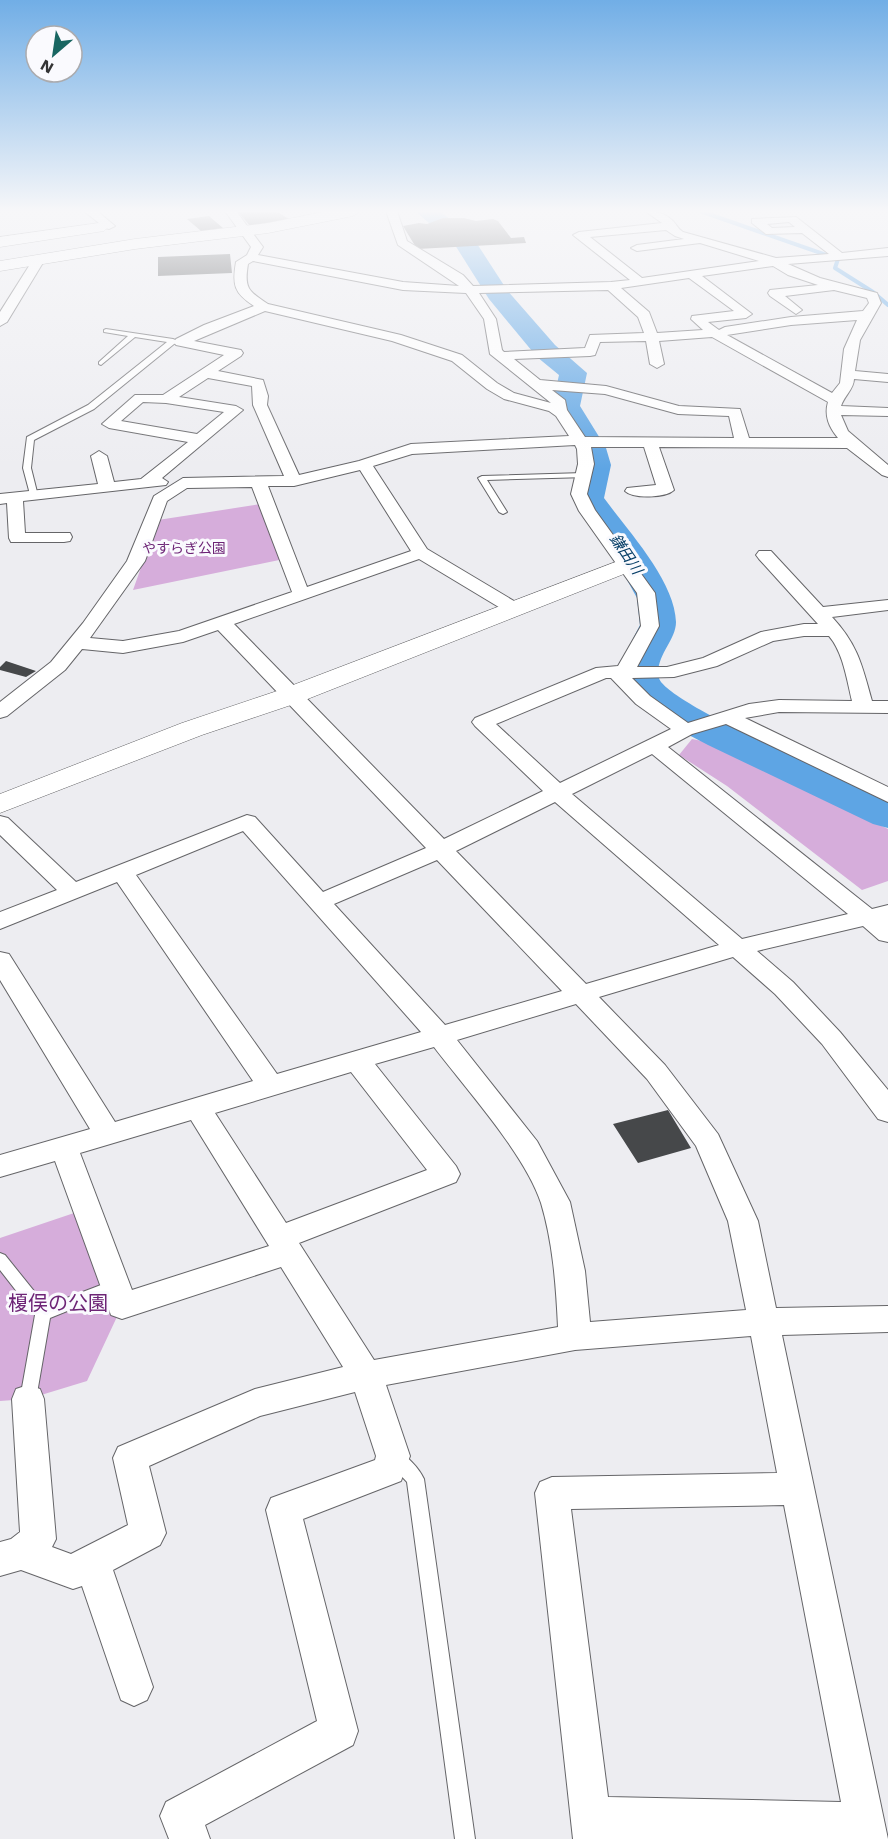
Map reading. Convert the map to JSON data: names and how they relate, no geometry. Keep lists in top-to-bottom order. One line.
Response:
{"water":["鎌田川"],"parks":["やすらぎ公園","榎俣の公園"],"north":"bottom left"}
